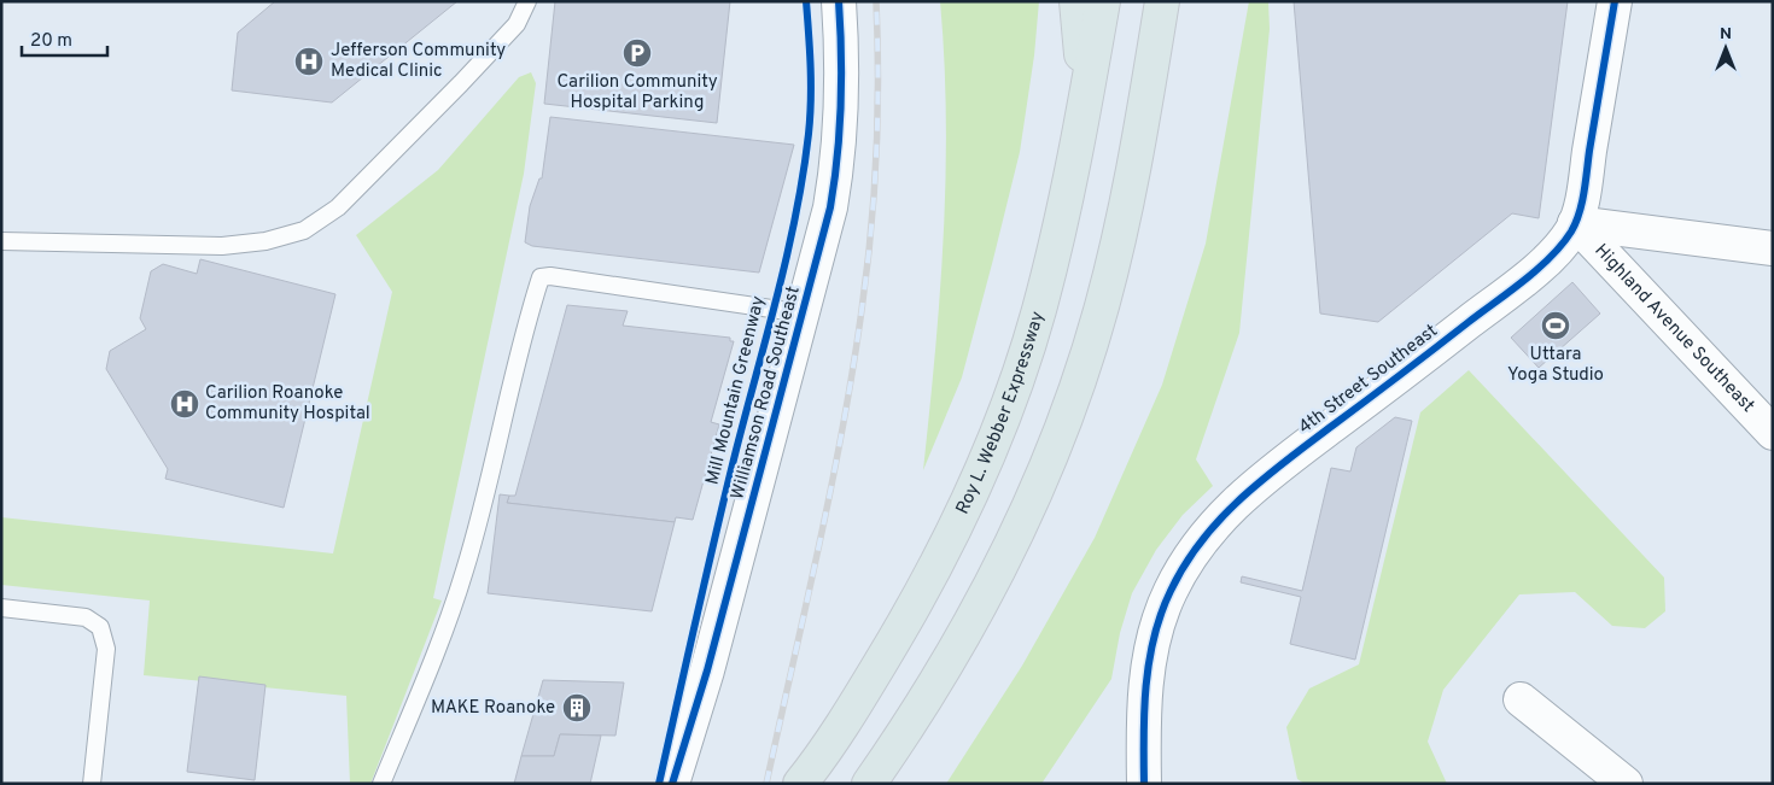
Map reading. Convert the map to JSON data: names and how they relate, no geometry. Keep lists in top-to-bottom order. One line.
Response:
{"streets":{"highway":["Roy L. Webber Expressway"],"street":["Highland Avenue Southeast","4th Street Southeast","Williamson Road Southeast"],"cycle path":["Mill Mountain Greenway"]},"crossings":[["Highland Avenue Southeast","4th Street Southeast"]],"places":{"parking":["Carilion Community Hospital Parking"],"hospital":["Jefferson Community Medical Clinic","Carilion Roanoke Community Hospital"],"sports":["Uttara Yoga Studio"],"building":["MAKE Roanoke"]},"scale_bar":"20 m","north":"top"}
